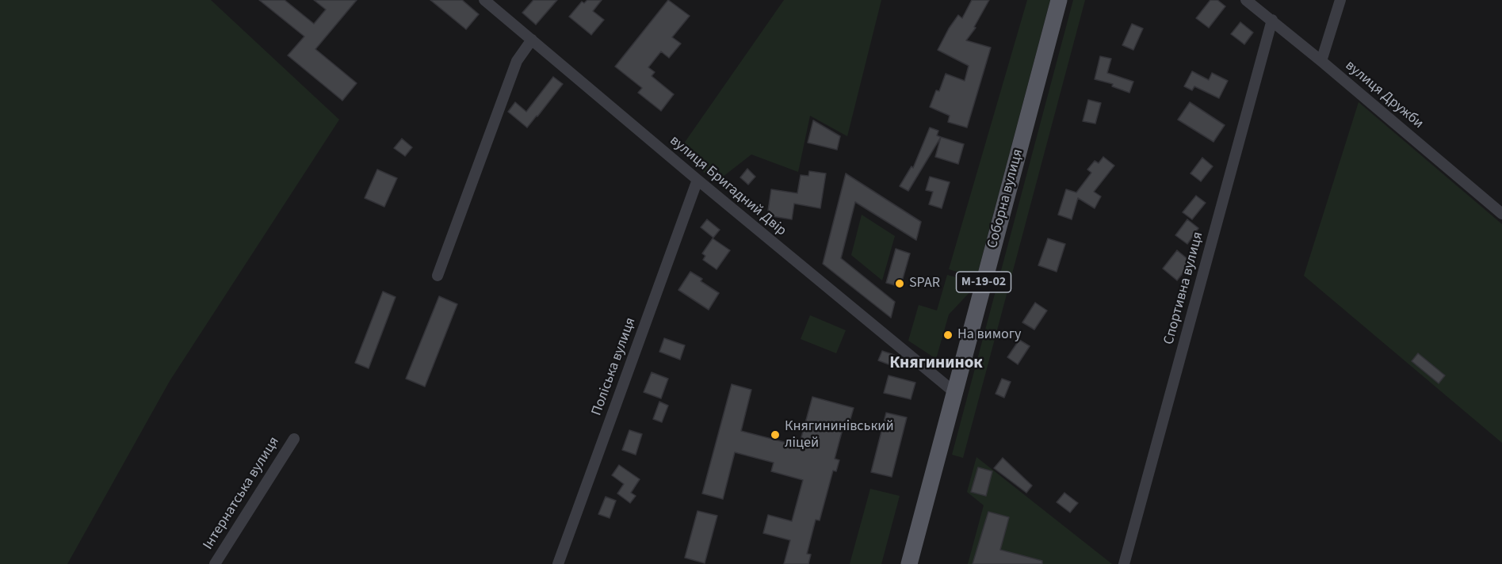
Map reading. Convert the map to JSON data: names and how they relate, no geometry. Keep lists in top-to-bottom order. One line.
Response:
{"streets":{"main road":["Соборна вулиця","М-19-02"],"street":["вулиця Дружби","вулиця Бригадний Двір","Спортивна вулиця","Поліська вулиця","Інтернатська вулиця"]},"crossings":[["вулиця Дружби","Спортивна вулиця"],["вулиця Бригадний Двір","Соборна вулиця"],["вулиця Бригадний Двір","Поліська вулиця"]],"districts":["Княгининок"],"places":["SPAR","На вимогу","Княгининівський ліцей"]}
